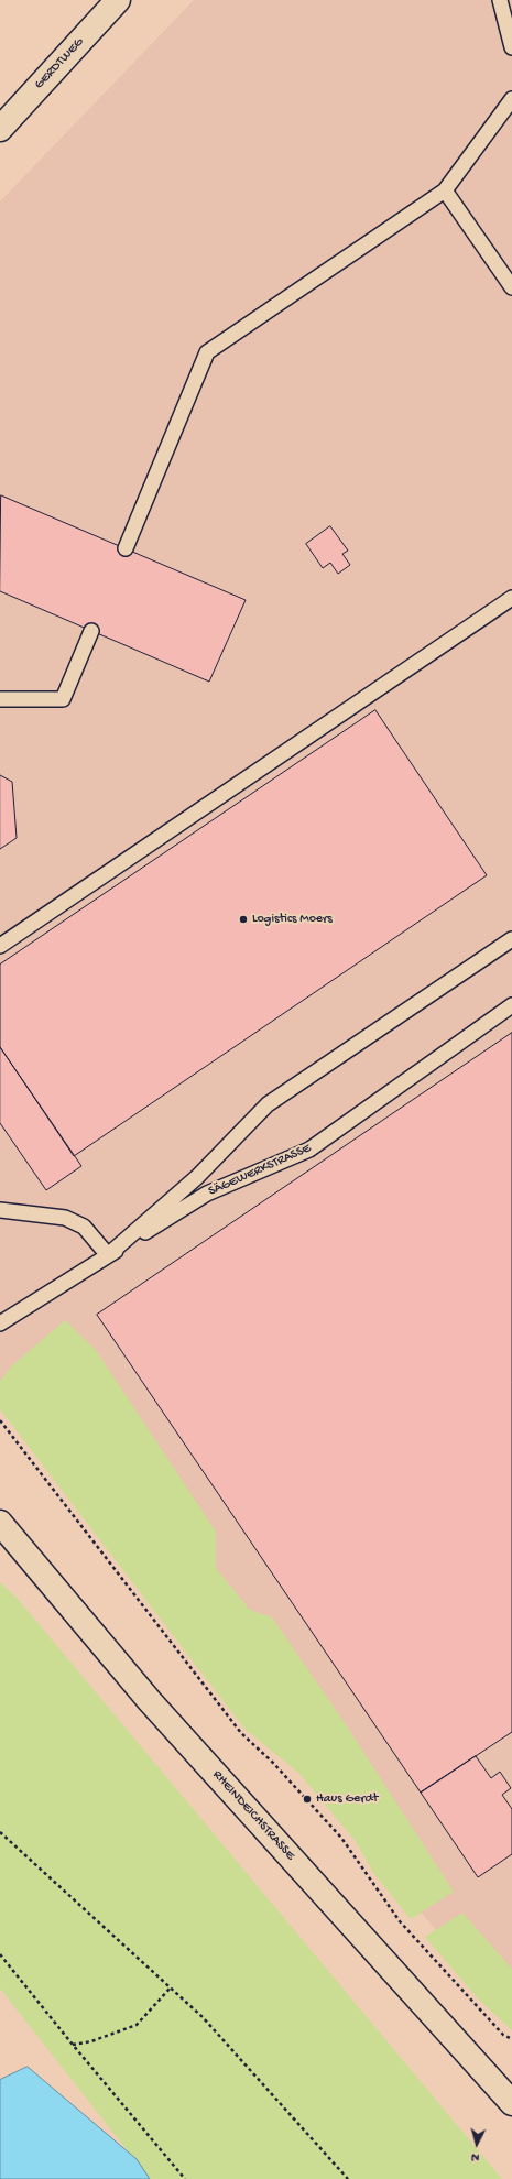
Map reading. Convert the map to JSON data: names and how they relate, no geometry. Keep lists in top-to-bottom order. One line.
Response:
{"streets":{"main road":["GERDTWEG","RHEINDEICHSTRASSE"],"lane":["SÄGEWERKSTRASSE"]},"places":["Logistics Moers","Haus Gerdt"],"north":"bottom"}
